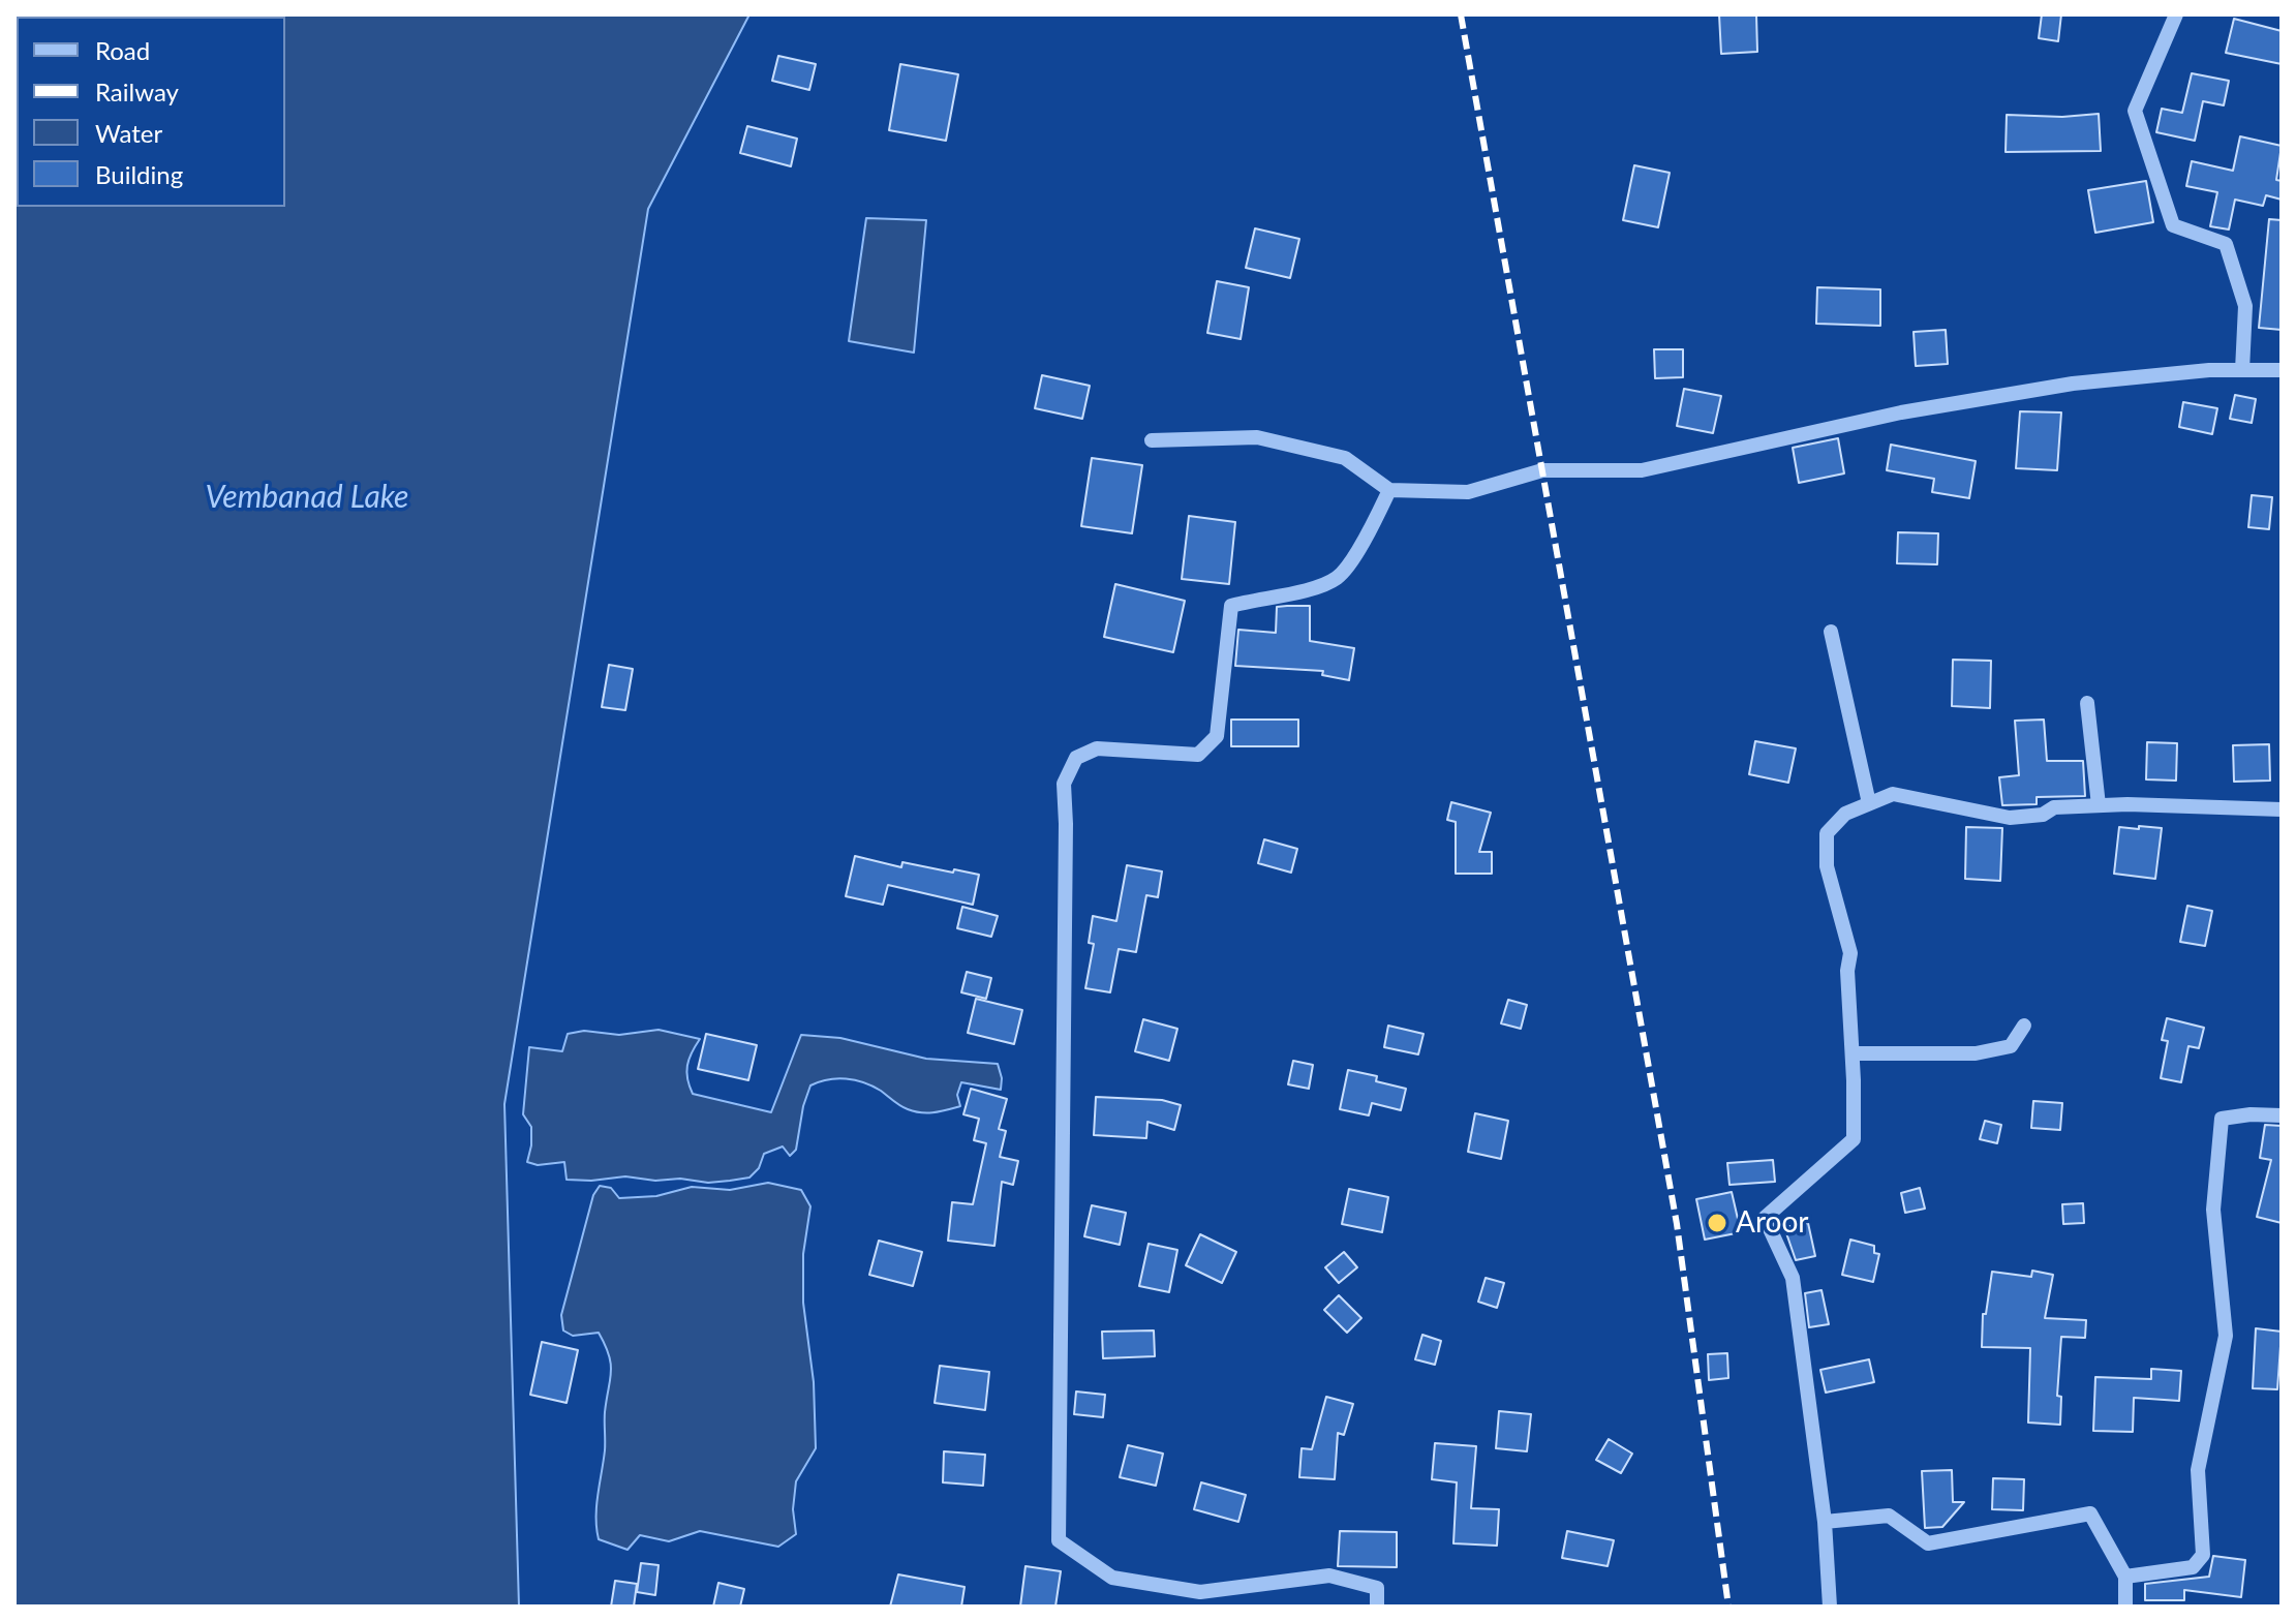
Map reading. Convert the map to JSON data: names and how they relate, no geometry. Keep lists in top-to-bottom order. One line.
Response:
{"water":["Vembanad Lake"],"places":["Aroor"],"legend":["Road","Railway","Water","Building"]}
